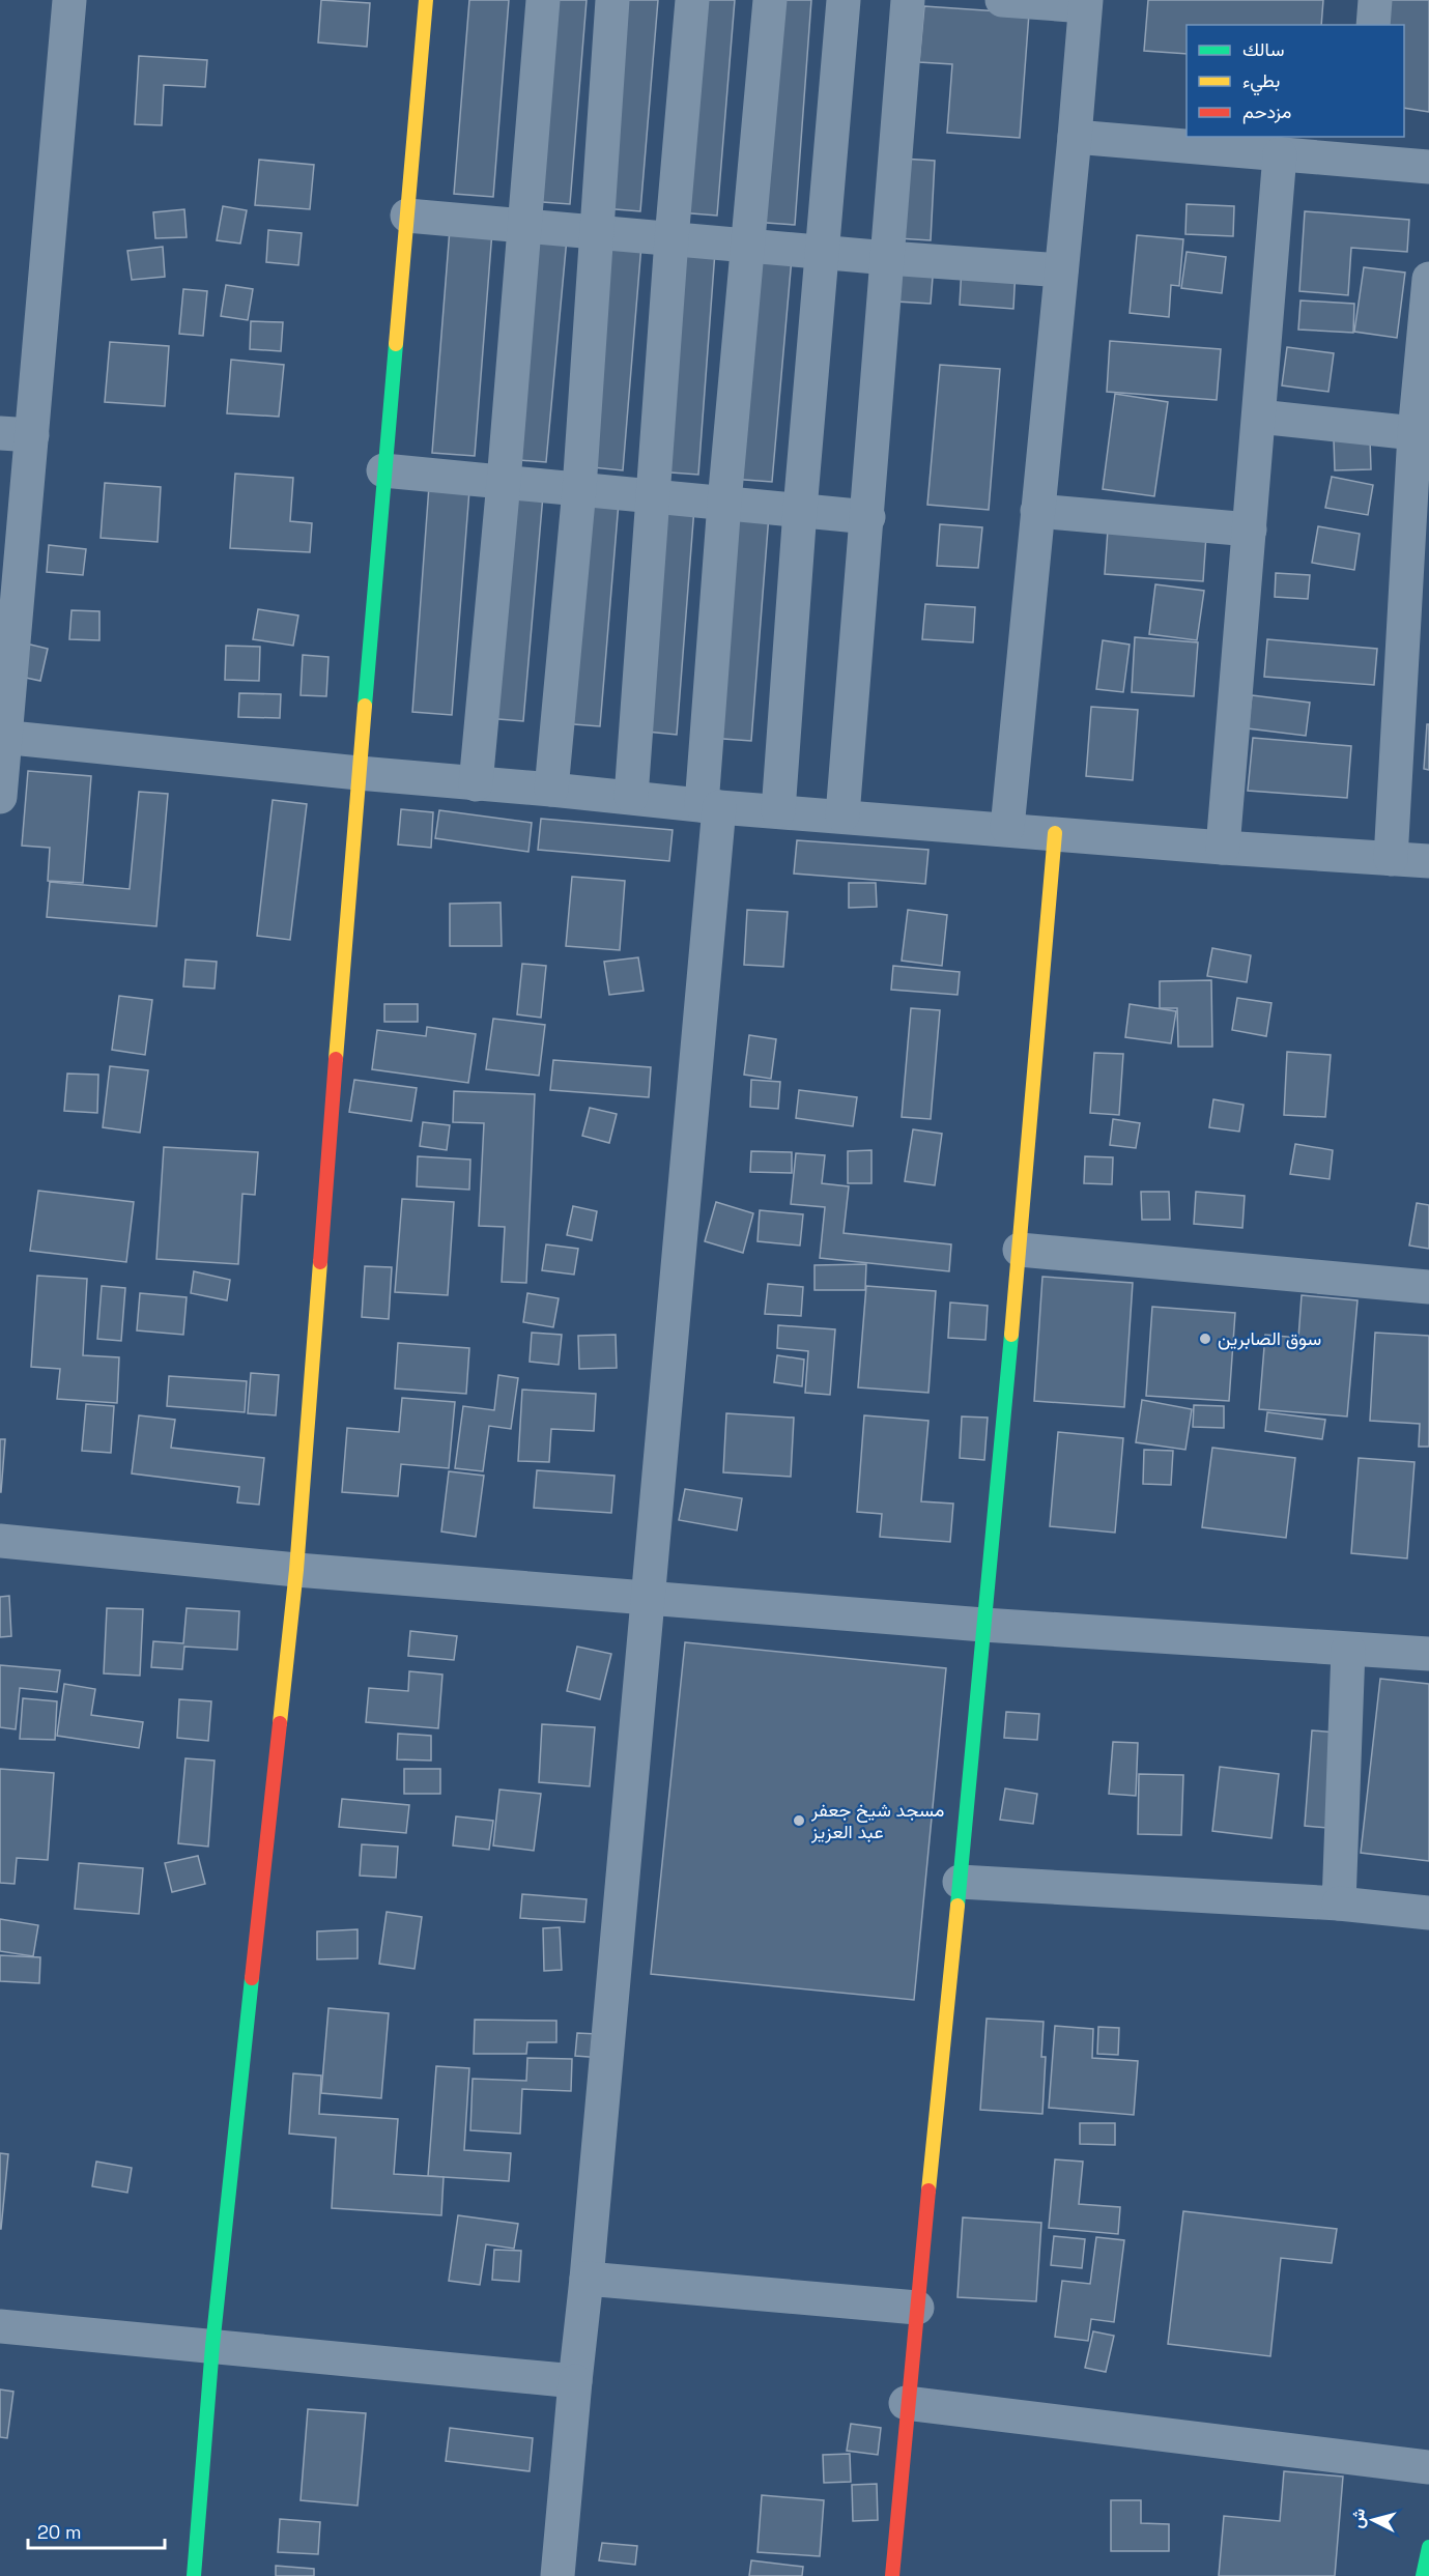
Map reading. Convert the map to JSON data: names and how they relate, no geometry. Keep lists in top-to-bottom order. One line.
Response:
{"places":["سوق الصابرين","مسجد شيخ جعفر عبد العزيز"],"legend":["سالك","بطيء","مزدحم"],"scale_bar":"20 m","north":"left"}
